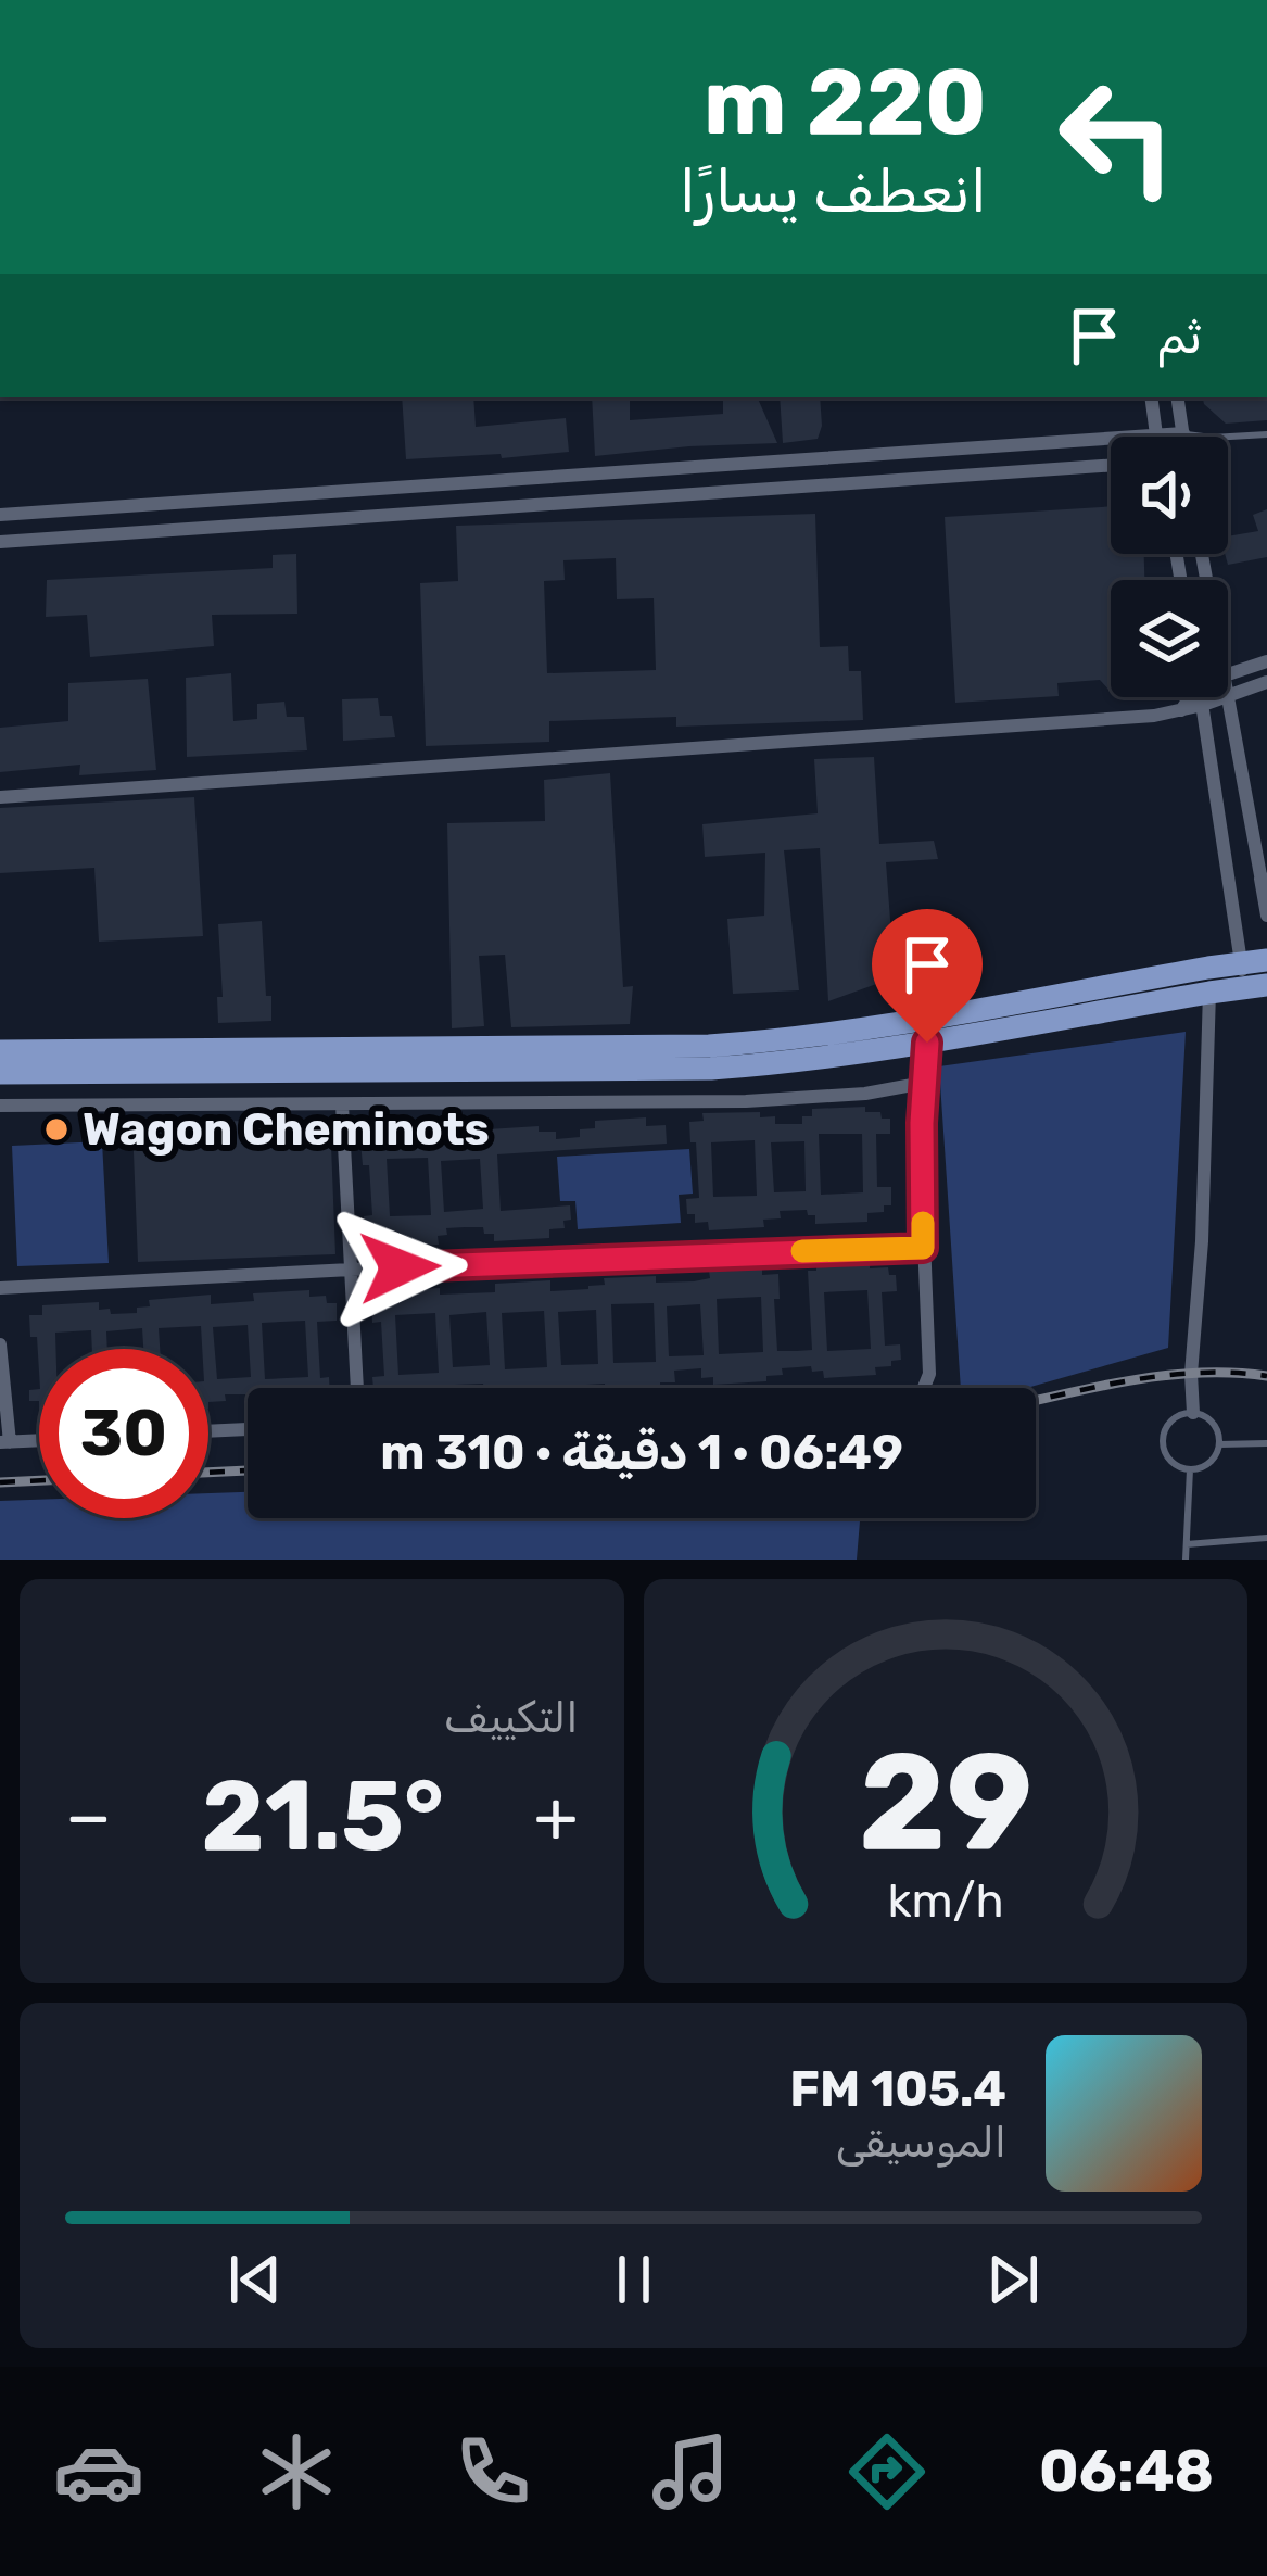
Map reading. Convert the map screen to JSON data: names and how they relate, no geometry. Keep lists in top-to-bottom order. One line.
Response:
{"places":["Wagon Cheminots"],"page":{"turn":["220 m","انعطف يسارًا"],"then":"ثم","limit":"30","trip":"06:49 · 1 دقيقة · 310 m","tile":"التكييف","heat":["−","21.5°","+"],"song":["105.4 FM","الموسيقى"],"tabs":"06:48","gauge":["29","km/h"]}}
